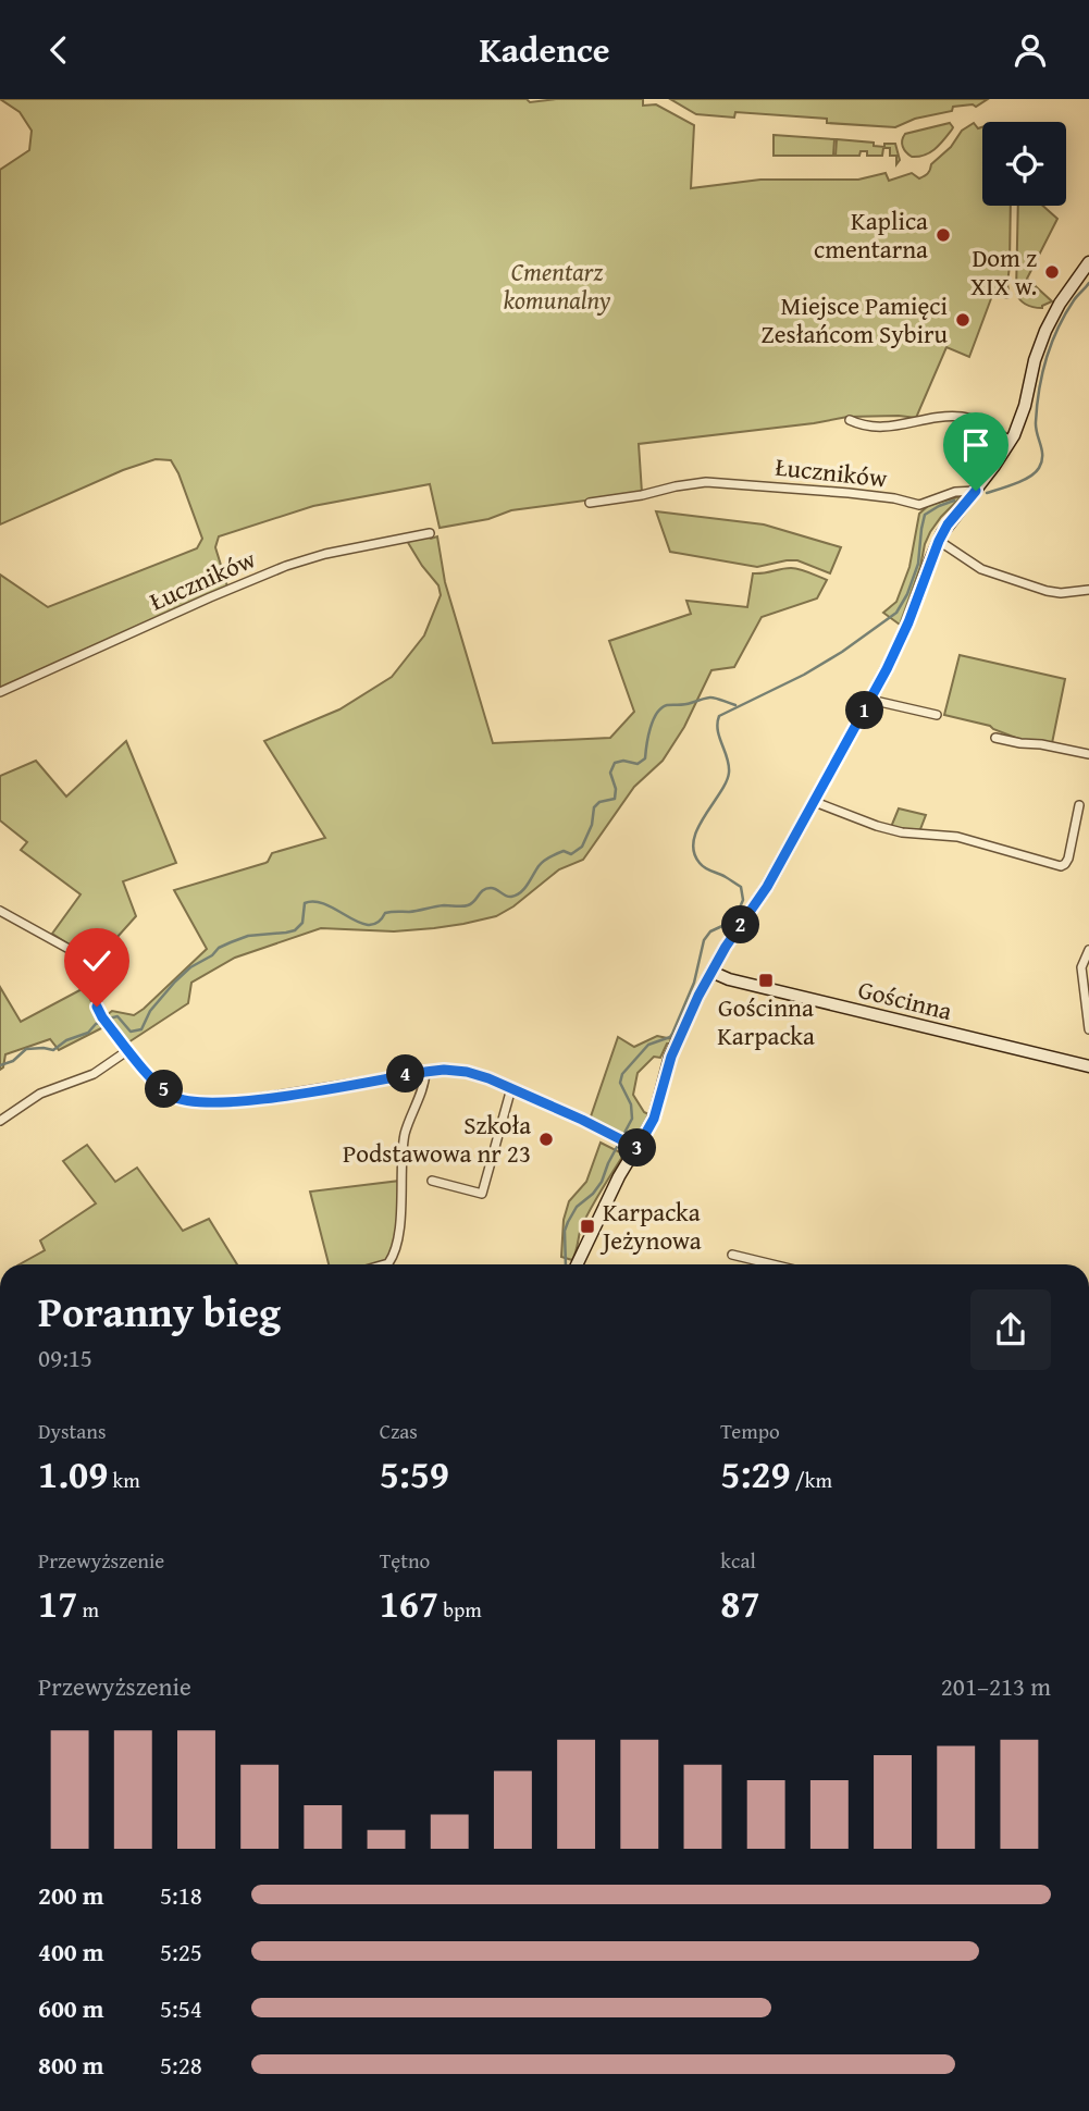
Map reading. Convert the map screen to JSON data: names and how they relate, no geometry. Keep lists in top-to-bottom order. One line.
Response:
{"streets":{"street":["Łuczników","Gościnna"]},"parks":["Cmentarz komunalny"],"places":{"other":["Kaplica cmentarna","Dom z XIX w.","Miejsce Pamięci Zesłańcom Sybiru","Szkoła Podstawowa nr 23"],"transit":["Gościnna Karpacka","Karpacka Jeżynowa"]},"page":{"header":"Kadence","pins":["1","2","4","5","3"],"heading":["Poranny bieg","09:15"],"stats":[["Dystans","1.09 km"],["Czas","5:59"],["Tempo","5:29 /km"],["Przewyższenie","17 m"],["Tętno","167 bpm"],["kcal","87"]],"chart":["Przewyższenie","201–213 m"],"list":[{"name":"200 m","note":"5:18"},{"name":"400 m","note":"5:25"},{"name":"600 m","note":"5:54"},{"name":"800 m","note":"5:28"}]}}
